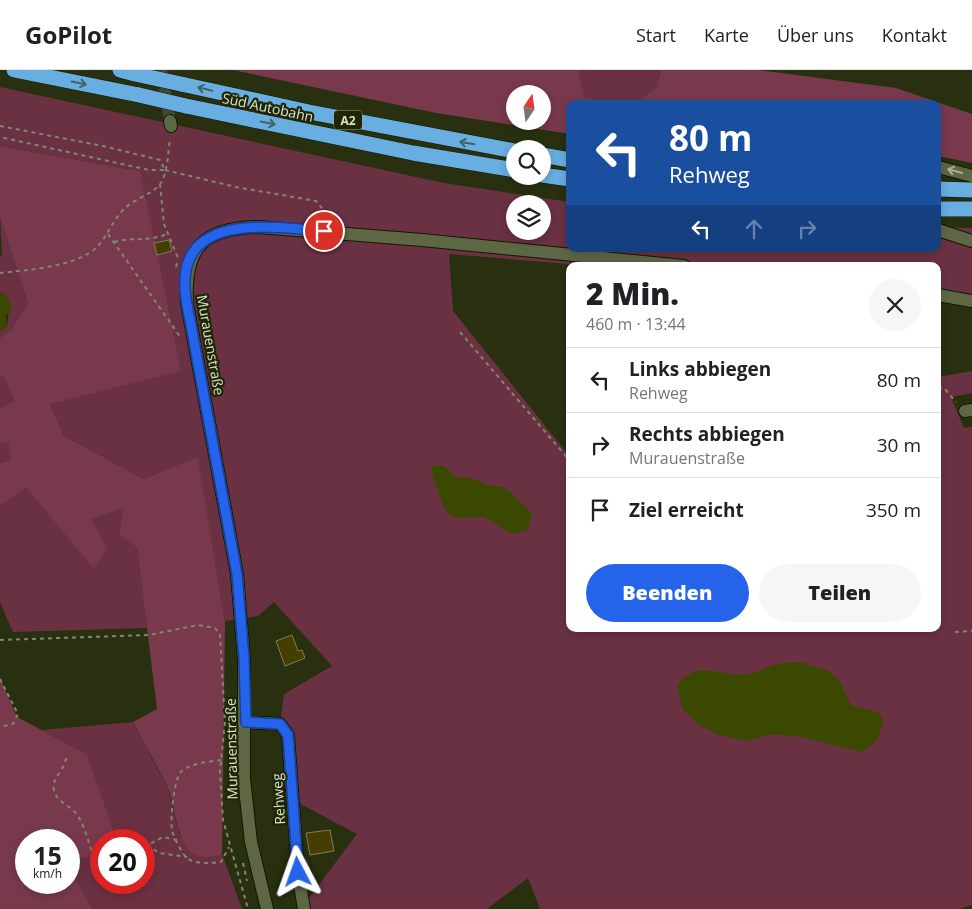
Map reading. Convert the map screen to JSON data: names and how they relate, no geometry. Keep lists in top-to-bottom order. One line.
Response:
{"streets":{"highway":["Süd Autobahn","A2"],"street":["Murauenstraße","Rehweg"]},"crossings":[["Murauenstraße","Rehweg"]],"north":"top","page":{"header":"GoPilot","nav":["Start","Karte","Über uns","Kontakt"],"turn":["80 m","Rehweg"],"heading":["2 Min.","460 m · 13:44"],"list":[{"name":"Links abbiegen","note":"Rehweg","value":"80 m"},{"name":"Rechts abbiegen","note":"Murauenstraße","value":"30 m"},{"name":"Ziel erreicht","value":"350 m"}],"buttons":["Beenden","Teilen"],"speed":"15 km/h","limit":"20"}}
